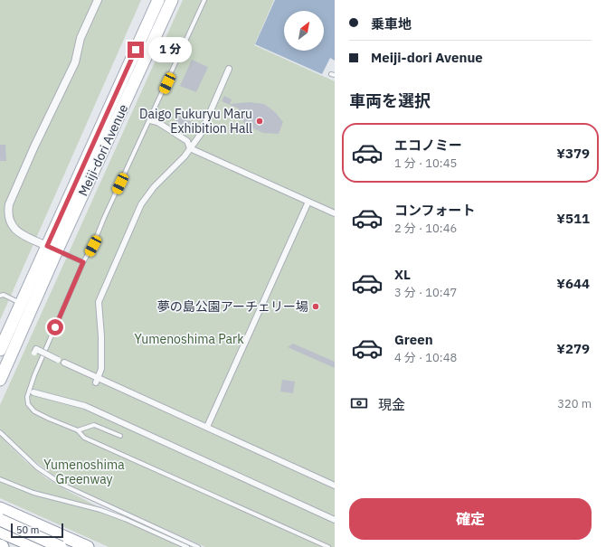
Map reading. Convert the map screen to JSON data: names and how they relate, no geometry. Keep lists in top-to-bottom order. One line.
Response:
{"streets":{"main road":["Meiji-dori Avenue"]},"parks":["Yumenoshima Park","Yumenoshima Greenway"],"places":["Daigo Fukuryu Maru Exhibition Hall","夢の島公園アーチェリー場"],"scale_bar":"50 m","north":"top right","page":{"banner":["乗車地","Meiji-dori Avenue"],"bubble":"1 分","heading":"車両を選択","list":[{"name":"エコノミー","note":"1 分 · 10:45","value":"¥379"},{"name":"コンフォート","note":"2 分 · 10:46","value":"¥511"},{"name":"XL","note":"3 分 · 10:47","value":"¥644"},{"name":"Green","note":"4 分 · 10:48","value":"¥279"}],"pay":["現金","320 m"],"buttons":"確定","scale":"50 m"}}
